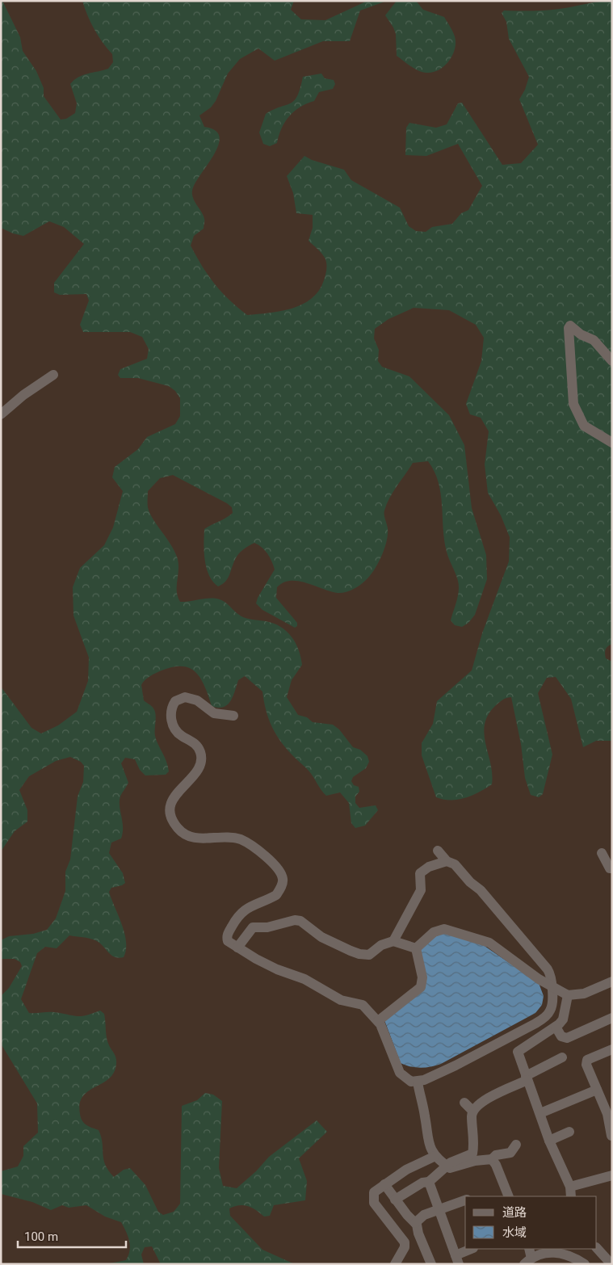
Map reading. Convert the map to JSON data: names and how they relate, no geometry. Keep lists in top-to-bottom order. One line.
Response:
{"legend":["道路","水域"],"scale_bar":"100 m"}
